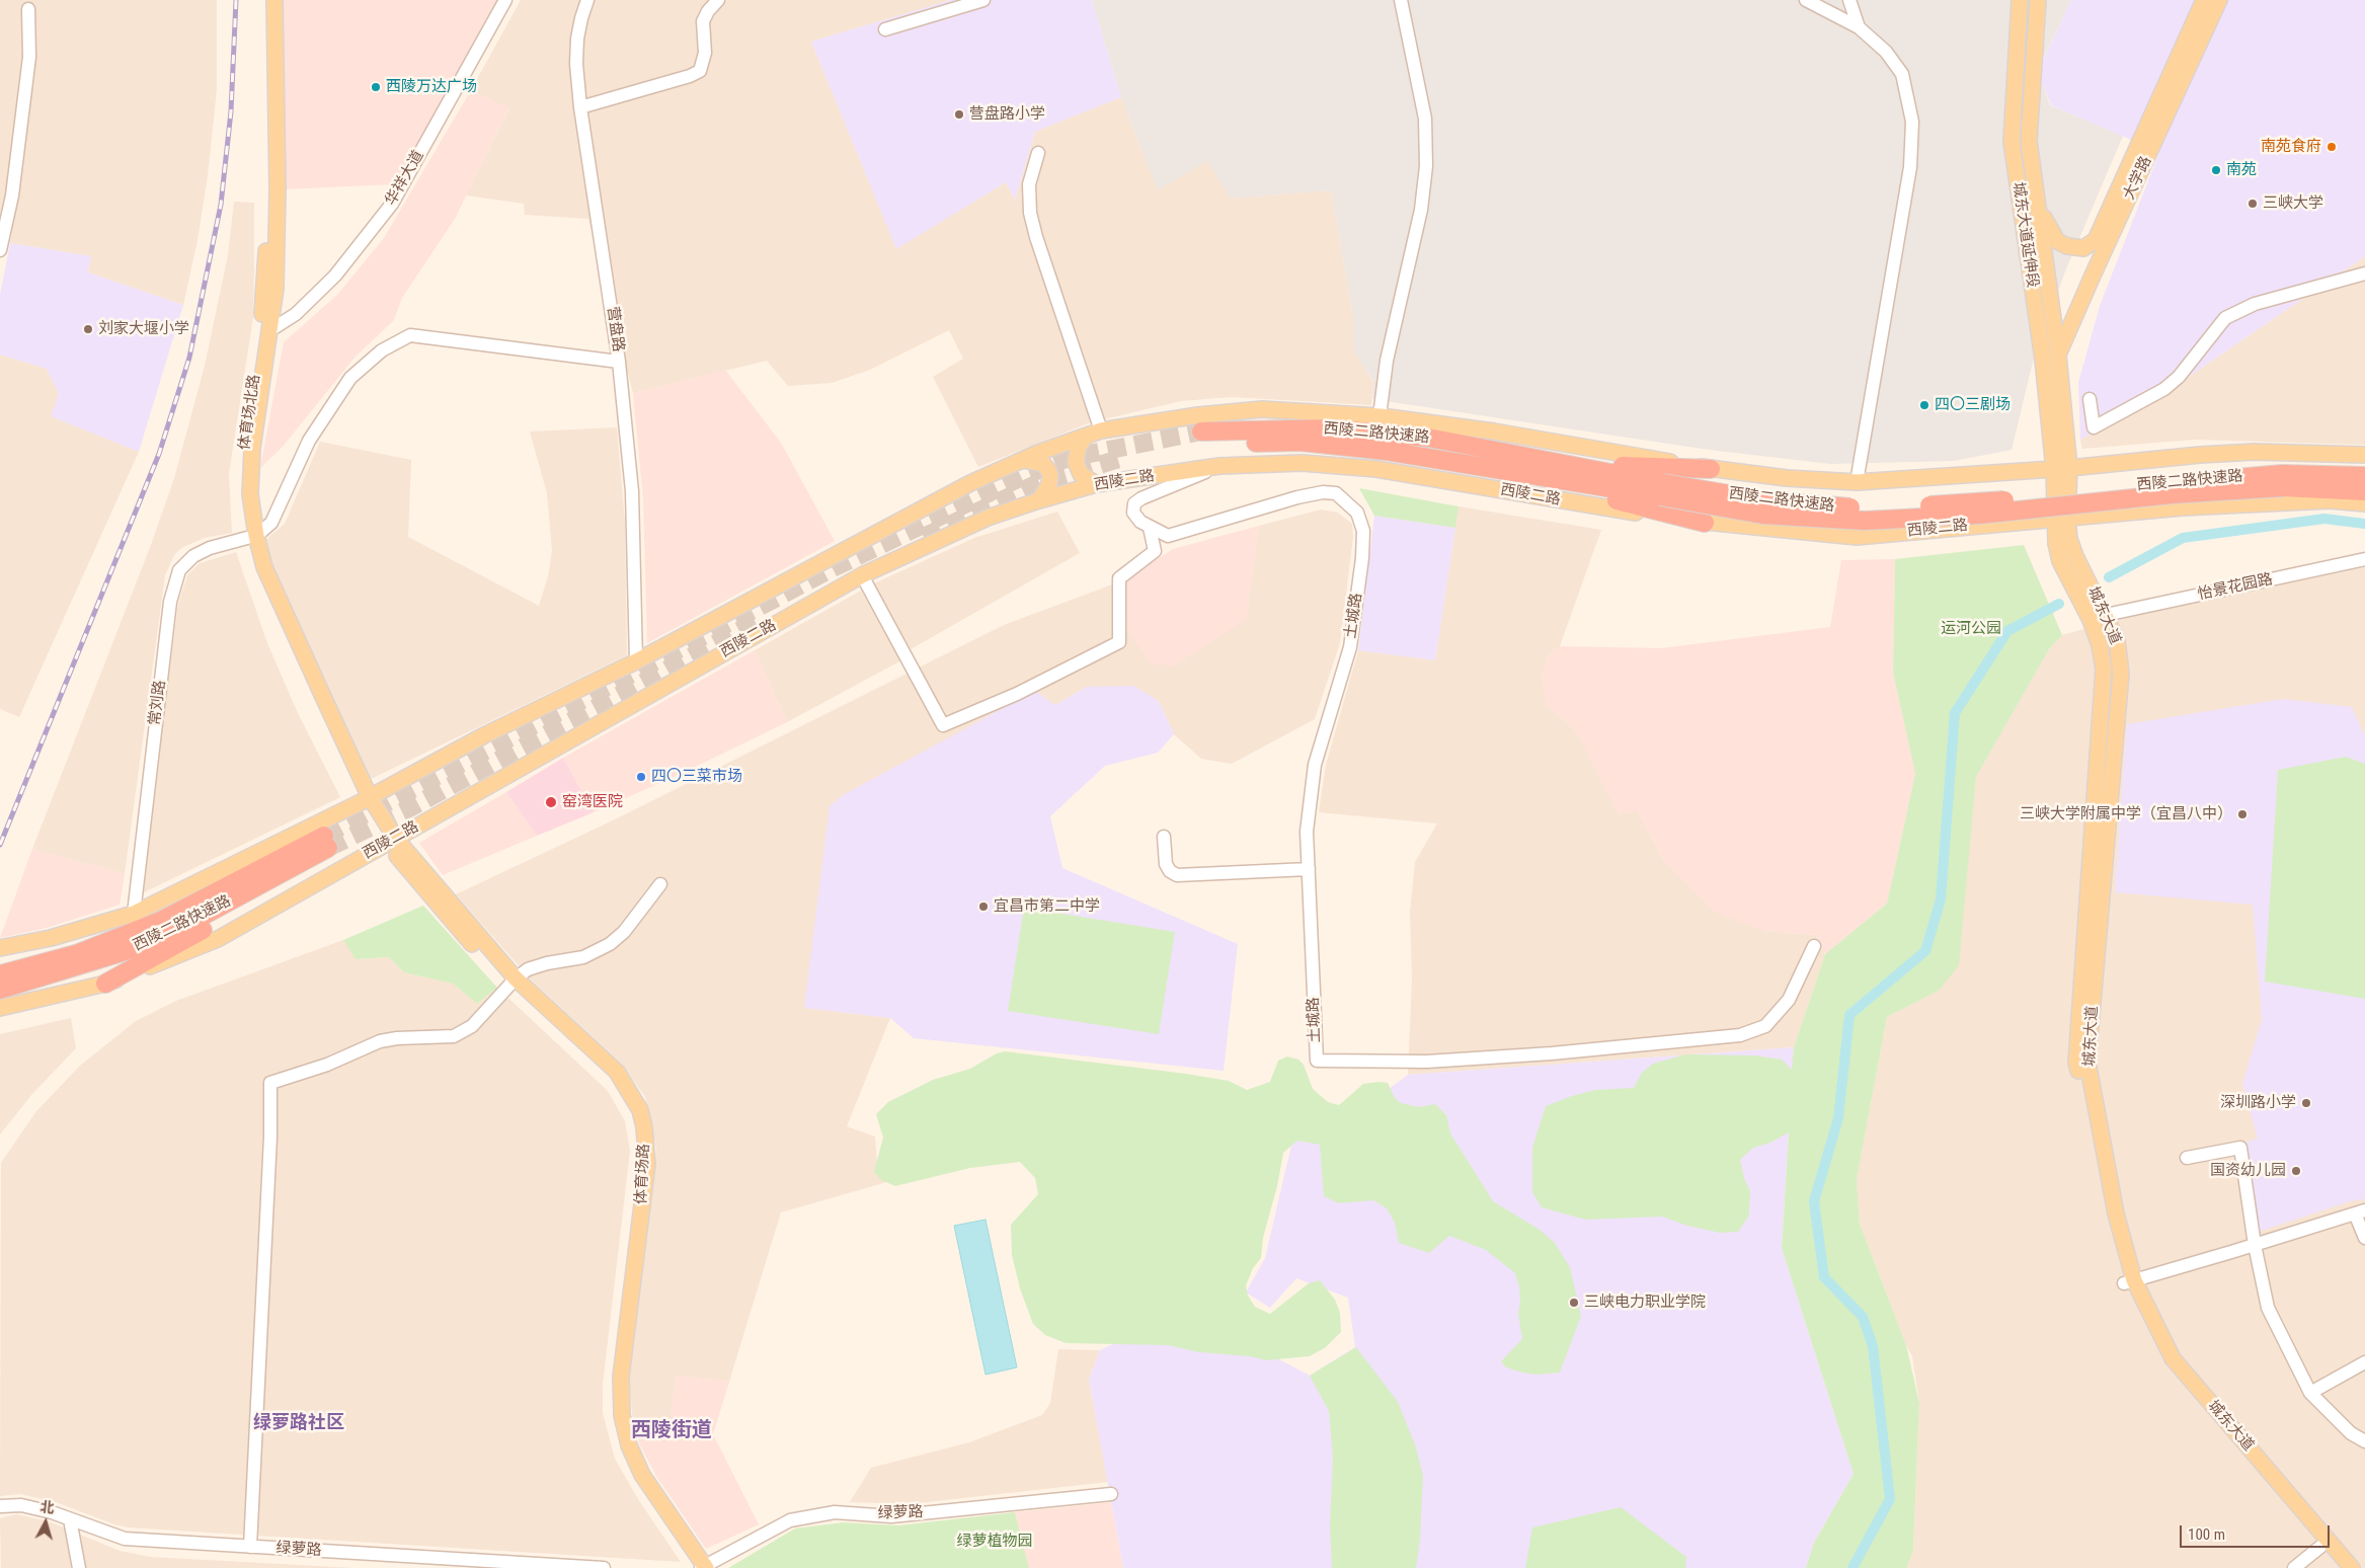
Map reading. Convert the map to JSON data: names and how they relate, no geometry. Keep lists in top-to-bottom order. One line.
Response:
{"streets":{"highway":["西陵二路快速路"],"main road":["大学路","城东大道延伸段","体育场北路","西陵二路","城东大道","体育场路"],"street":["华祥大道","营盘路","怡景花园路","土城路","常刘路","绿萝路"]},"crossings":[["华祥大道","体育场北路"],["大学路","城东大道延伸段"],["城东大道延伸段","城东大道"],["体育场北路","常刘路"],["体育场北路","体育场路"],["西陵二路","城东大道"],["西陵二路","体育场路"],["怡景花园路","城东大道"],["体育场路","绿萝路"]],"districts":["绿萝路社区","西陵街道"],"parks":["运河公园","绿萝植物园"],"places":["西陵万达广场","营盘路小学","南苑食府","南苑","三峡大学","刘家大堰小学","四〇三剧场","四〇三菜市场","窑湾医院","三峡大学附属中学（宜昌八中）","宜昌市第二中学","深圳路小学","国资幼儿园","三峡电力职业学院"],"scale_bar":"100 m","north":"top"}
